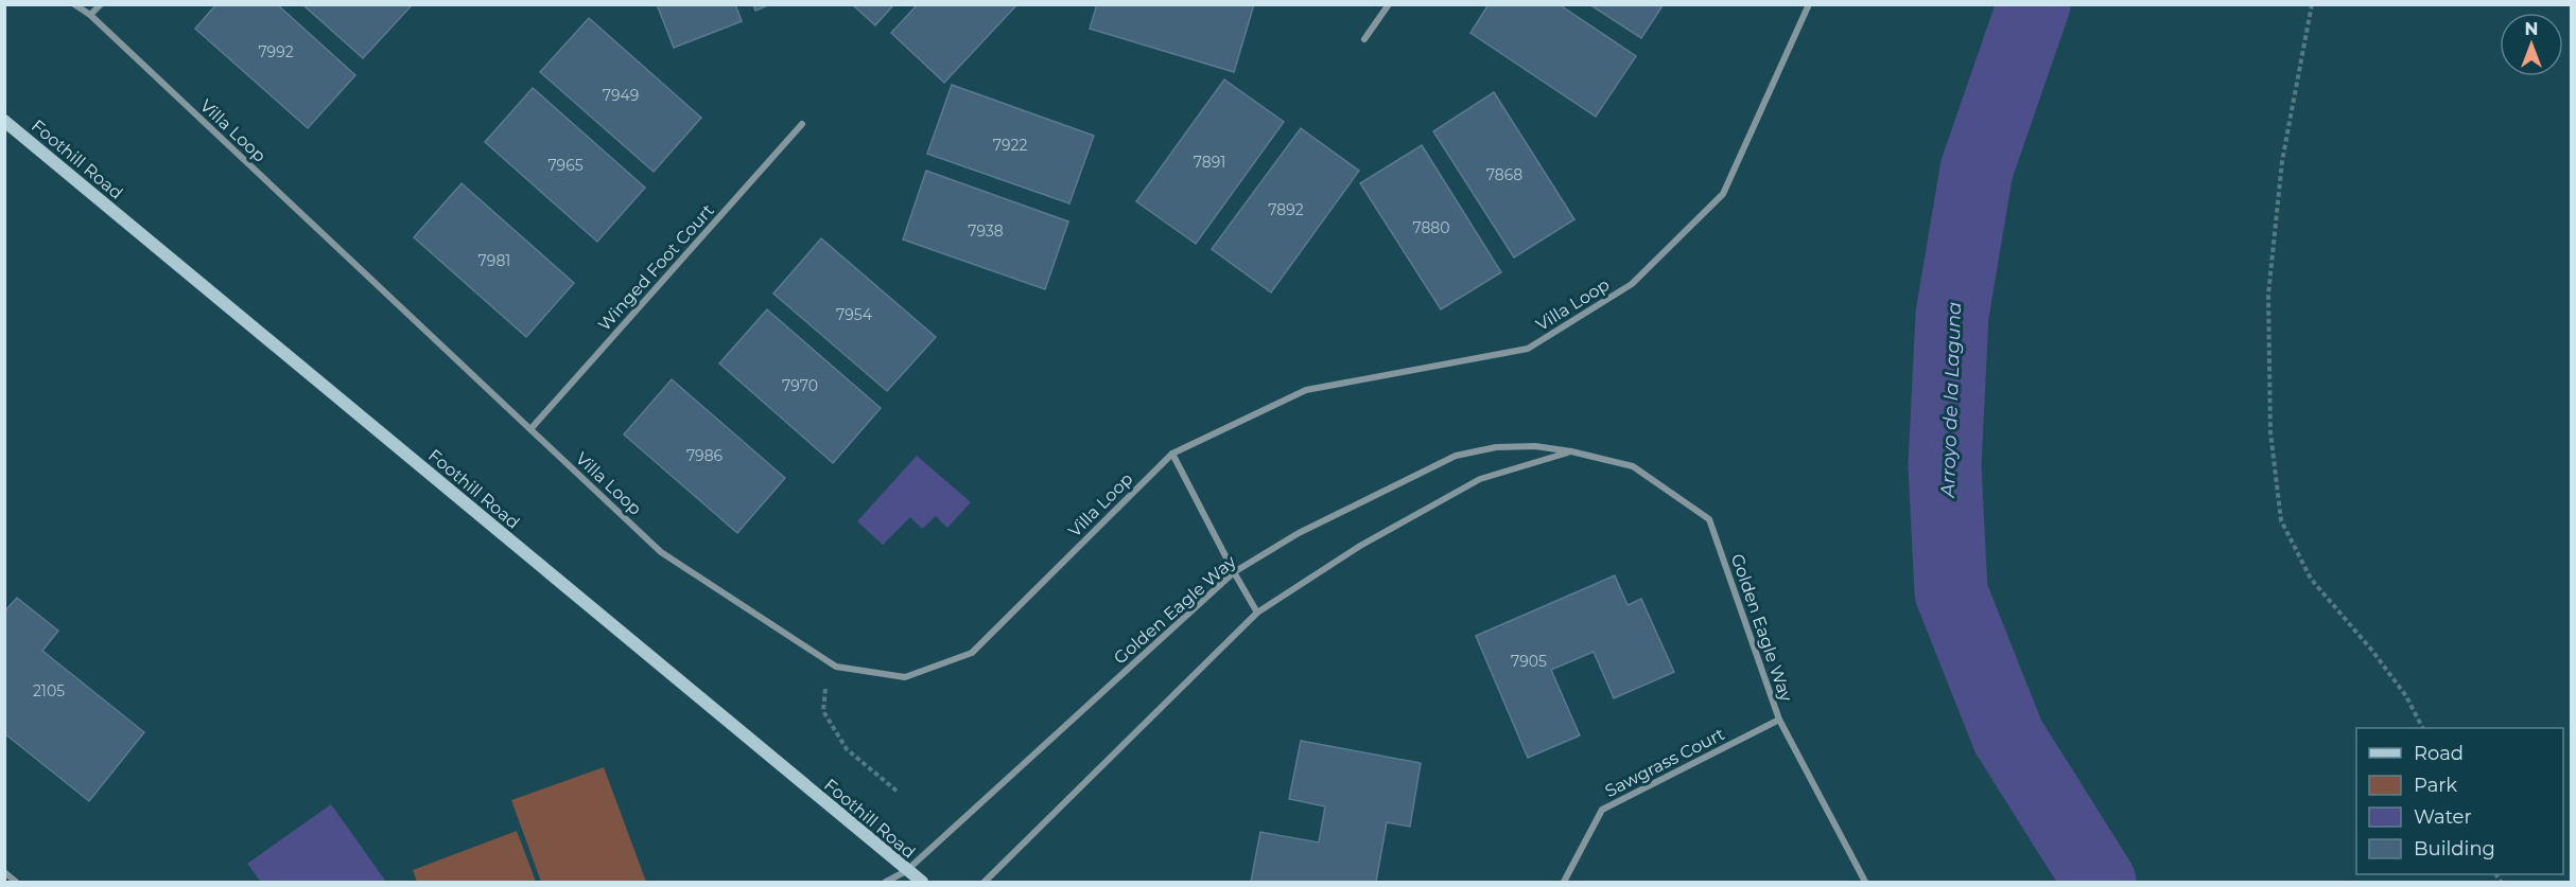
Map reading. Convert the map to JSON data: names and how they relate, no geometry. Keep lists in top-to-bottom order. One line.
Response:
{"streets":{"main road":["Foothill Road"],"street":["Villa Loop","Winged Foot Court","Golden Eagle Way","Sawgrass Court"]},"crossings":[["Villa Loop","Winged Foot Court"],["Foothill Road","Golden Eagle Way"],["Golden Eagle Way","Sawgrass Court"]],"water":["Arroyo de la Laguna"],"house_numbers":["7992","7949","7922","7891","7965","7868","7892","7880","7938","7981","7954","7970","7986","7905","2105"],"legend":["Road","Park","Water","Building"],"north":"top"}
